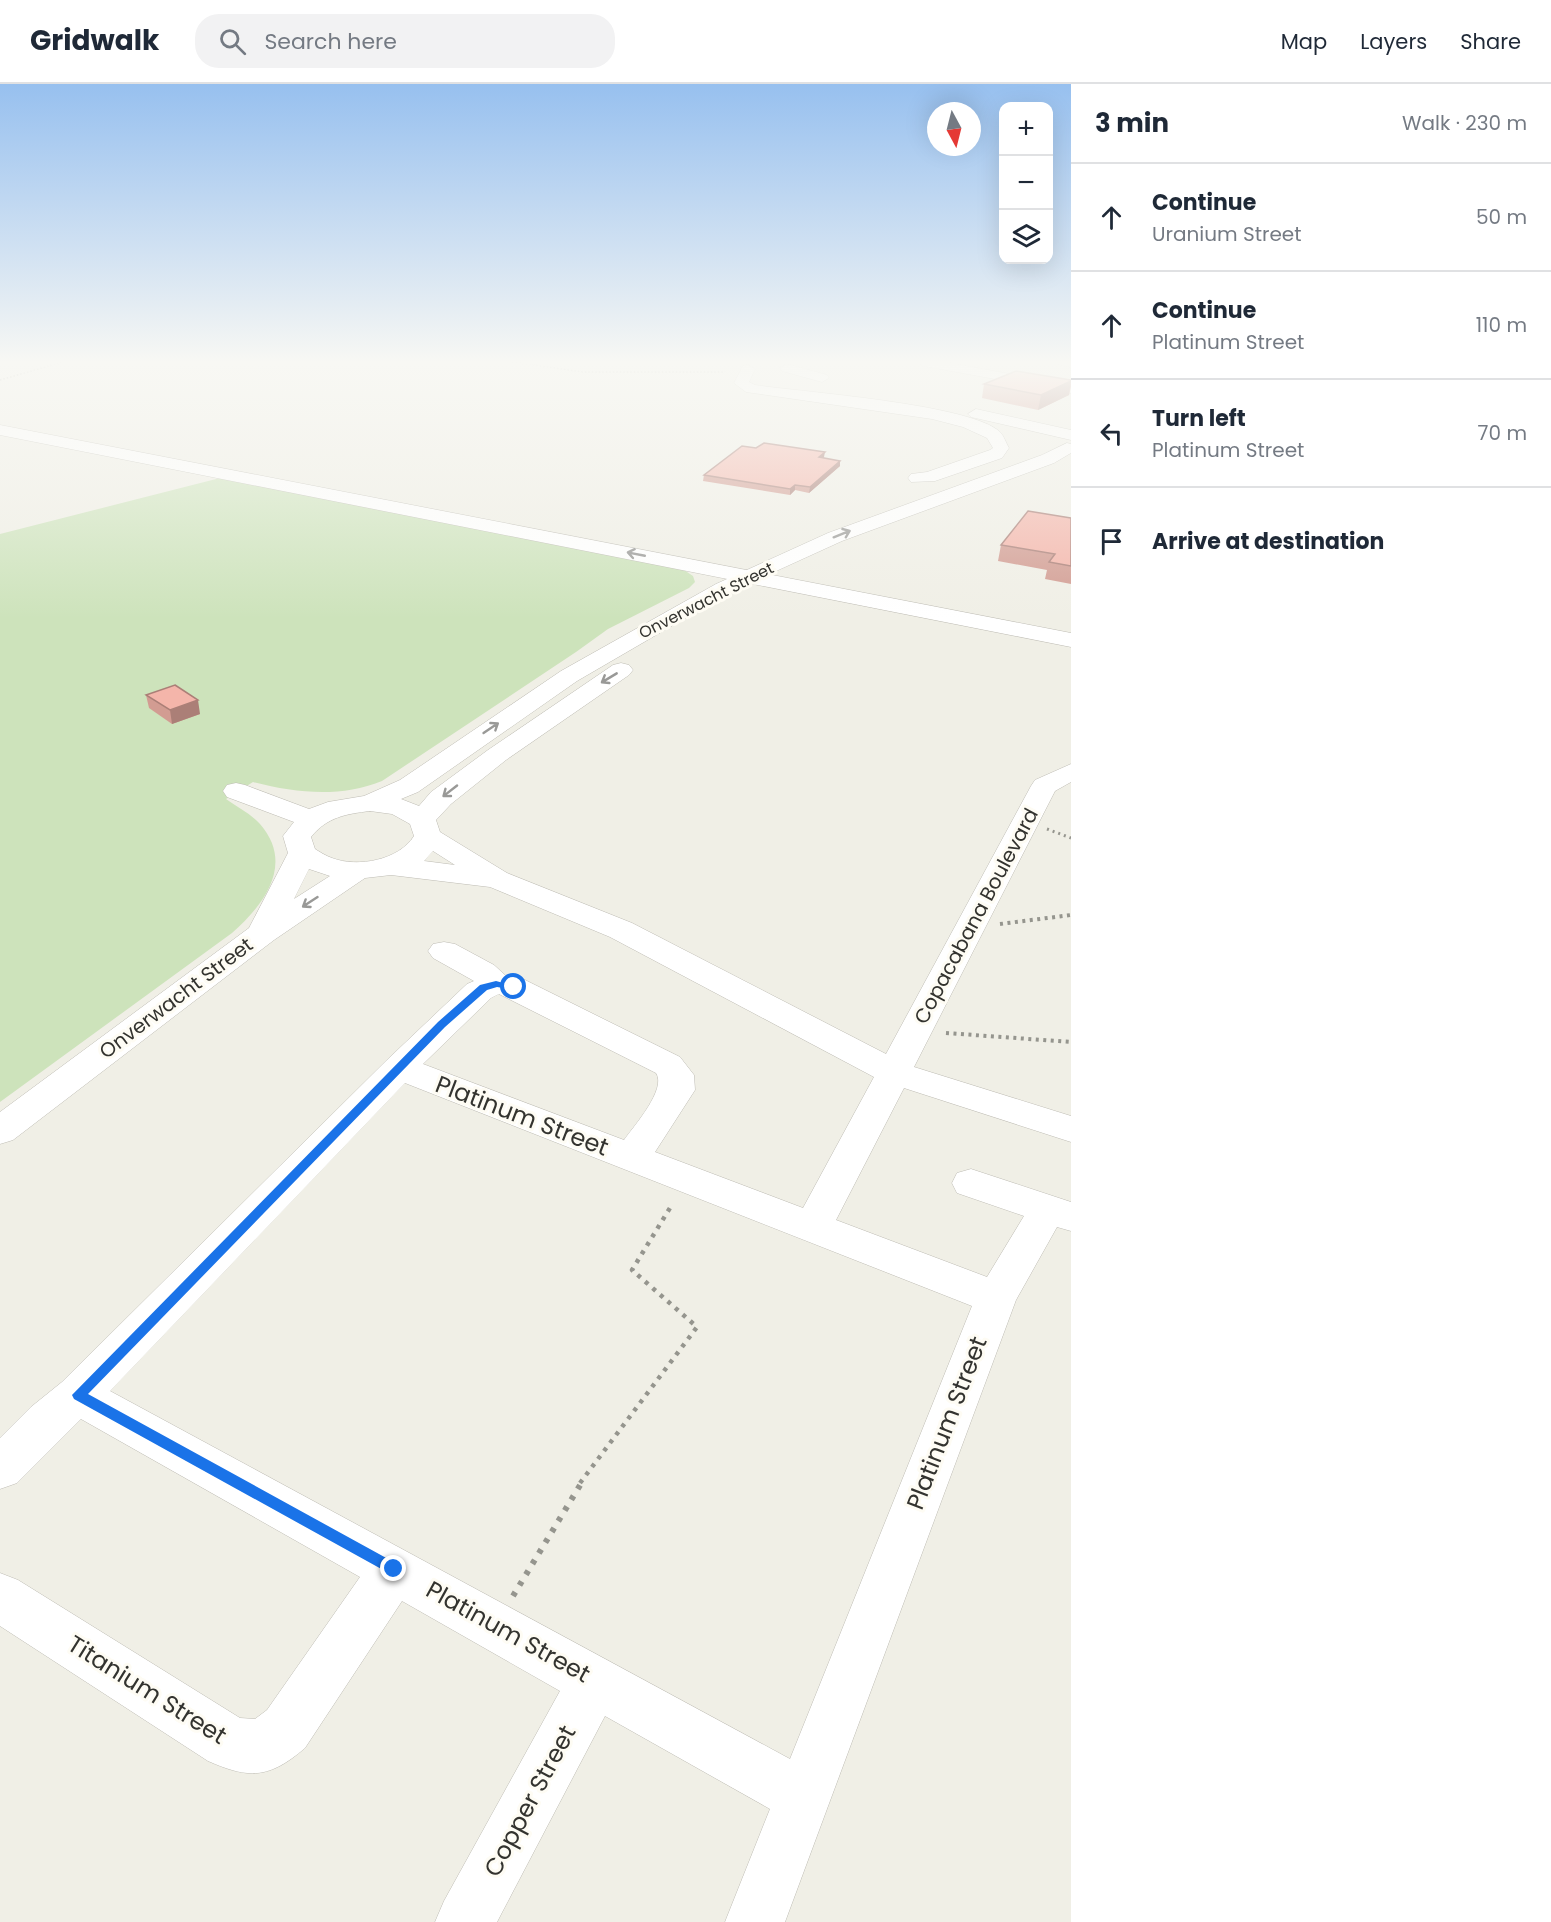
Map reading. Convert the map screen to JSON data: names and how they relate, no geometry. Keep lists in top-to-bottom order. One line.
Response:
{"streets":{"main road":["Onverwacht Street","Copacabana Boulevard","Platinum Street","Titanium Street","Copper Street"]},"crossings":[["Platinum Street","Titanium Street"],["Platinum Street","Copper Street"]],"north":"bottom","page":{"header":"Gridwalk","search":"Search here","nav":["Map","Layers","Share"],"heading":["3 min","Walk · 230 m"],"map_buttons":["+","−"],"list":[["Continue","Uranium Street","50 m"],["Continue","Platinum Street","110 m"],["Turn left","Platinum Street","70 m"],"Arrive at destination"]}}
